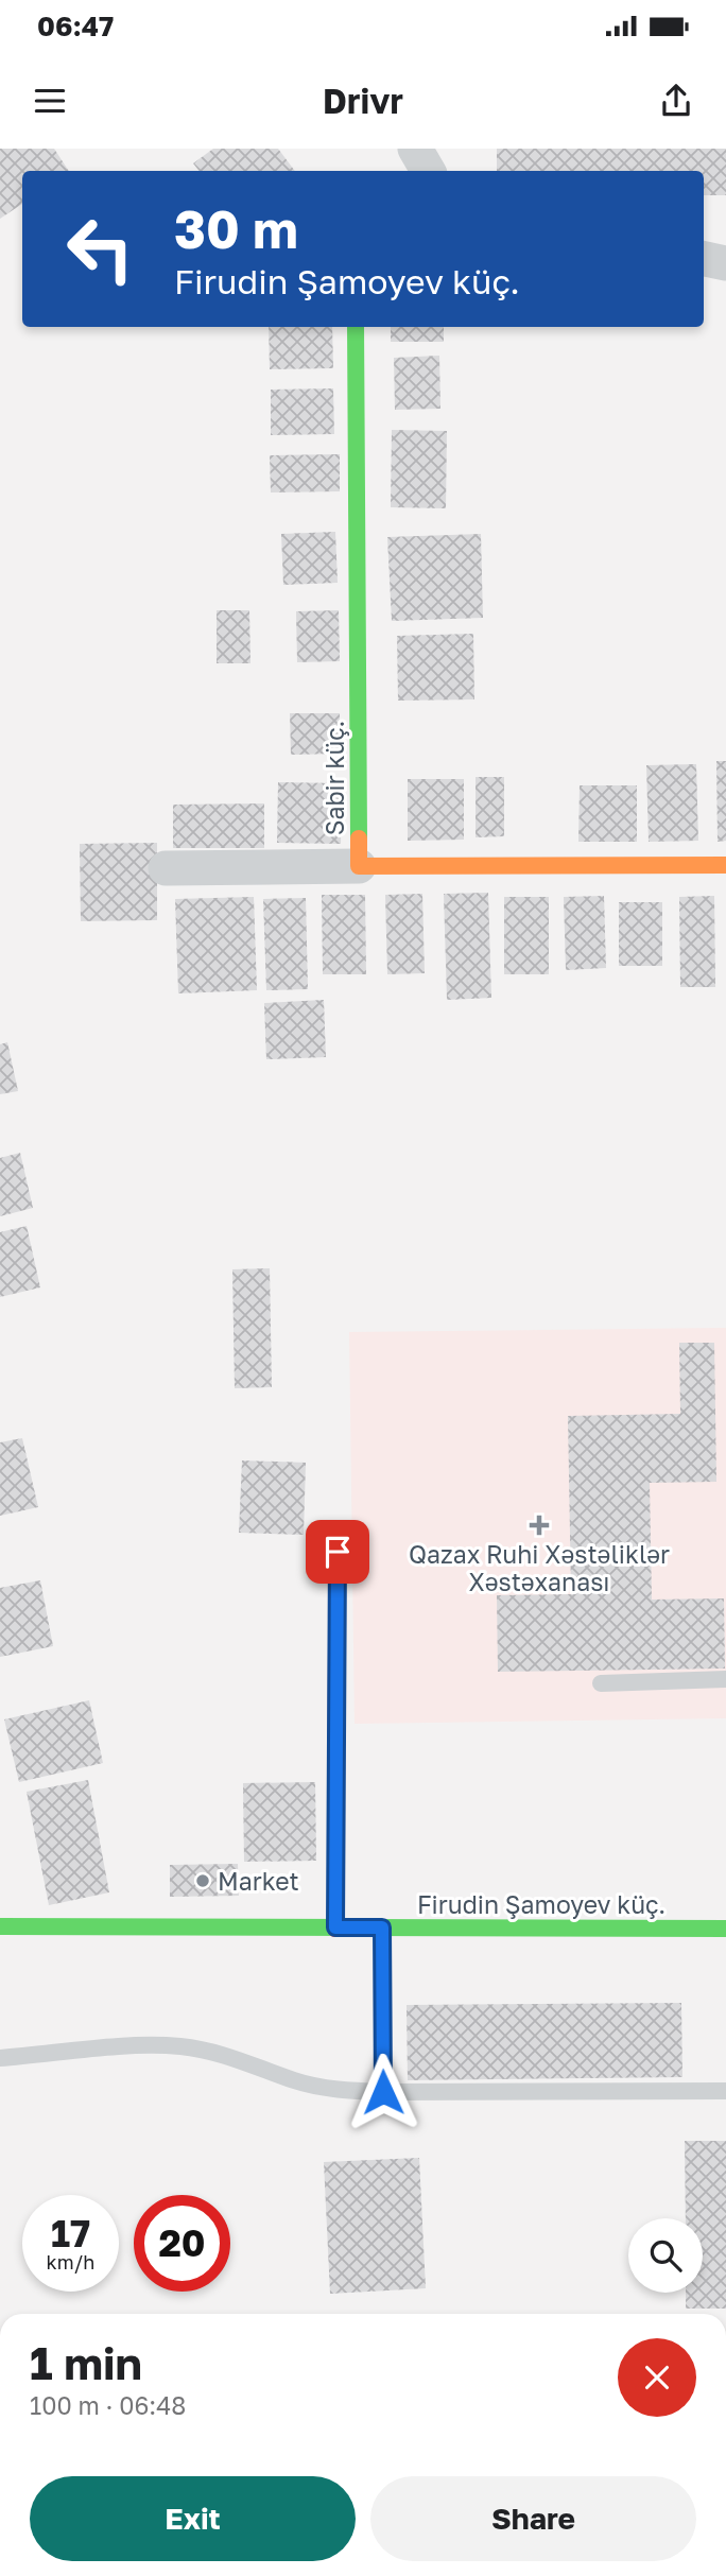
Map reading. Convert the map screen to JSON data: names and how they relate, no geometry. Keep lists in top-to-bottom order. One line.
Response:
{"streets":{"street":["Sabir küç.","Firudin Şamoyev küç."]},"places":{"health":["Qazax Ruhi Xəstəliklər Xəstəxanası"],"other":["Market"]},"page":{"status":"06:47","header":"Drivr","turn":["30 m","Firudin Şamoyev küç."],"speed":"17 km/h","limit":"20","heading":["1 min","100 m · 06:48"],"buttons":["Exit","Share"]}}
